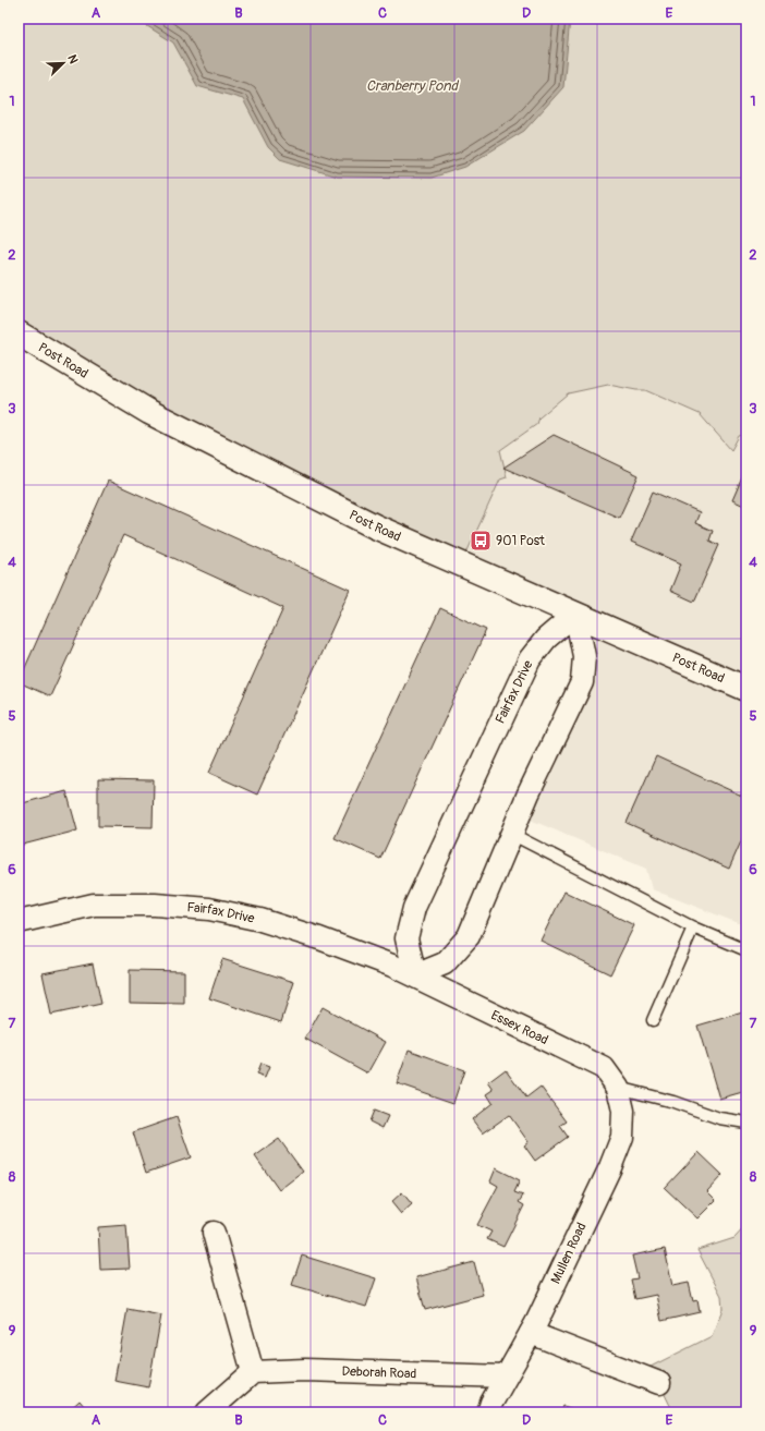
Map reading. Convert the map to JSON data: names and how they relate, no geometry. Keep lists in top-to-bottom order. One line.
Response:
{"streets":{"main road":["Post Road"],"street":["Fairfax Drive","Essex Road","Mullen Road","Deborah Road"]},"crossings":[["Post Road","Fairfax Drive"],["Fairfax Drive","Essex Road"],["Essex Road","Mullen Road"],["Mullen Road","Deborah Road"]],"water":["Cranberry Pond"],"places":{"bus stop":["901 Post"]},"north":"top right","grid":{"columns":["A","B","C","D","E"],"rows":["1","2","3","4","5","6","7","8","9"]}}
